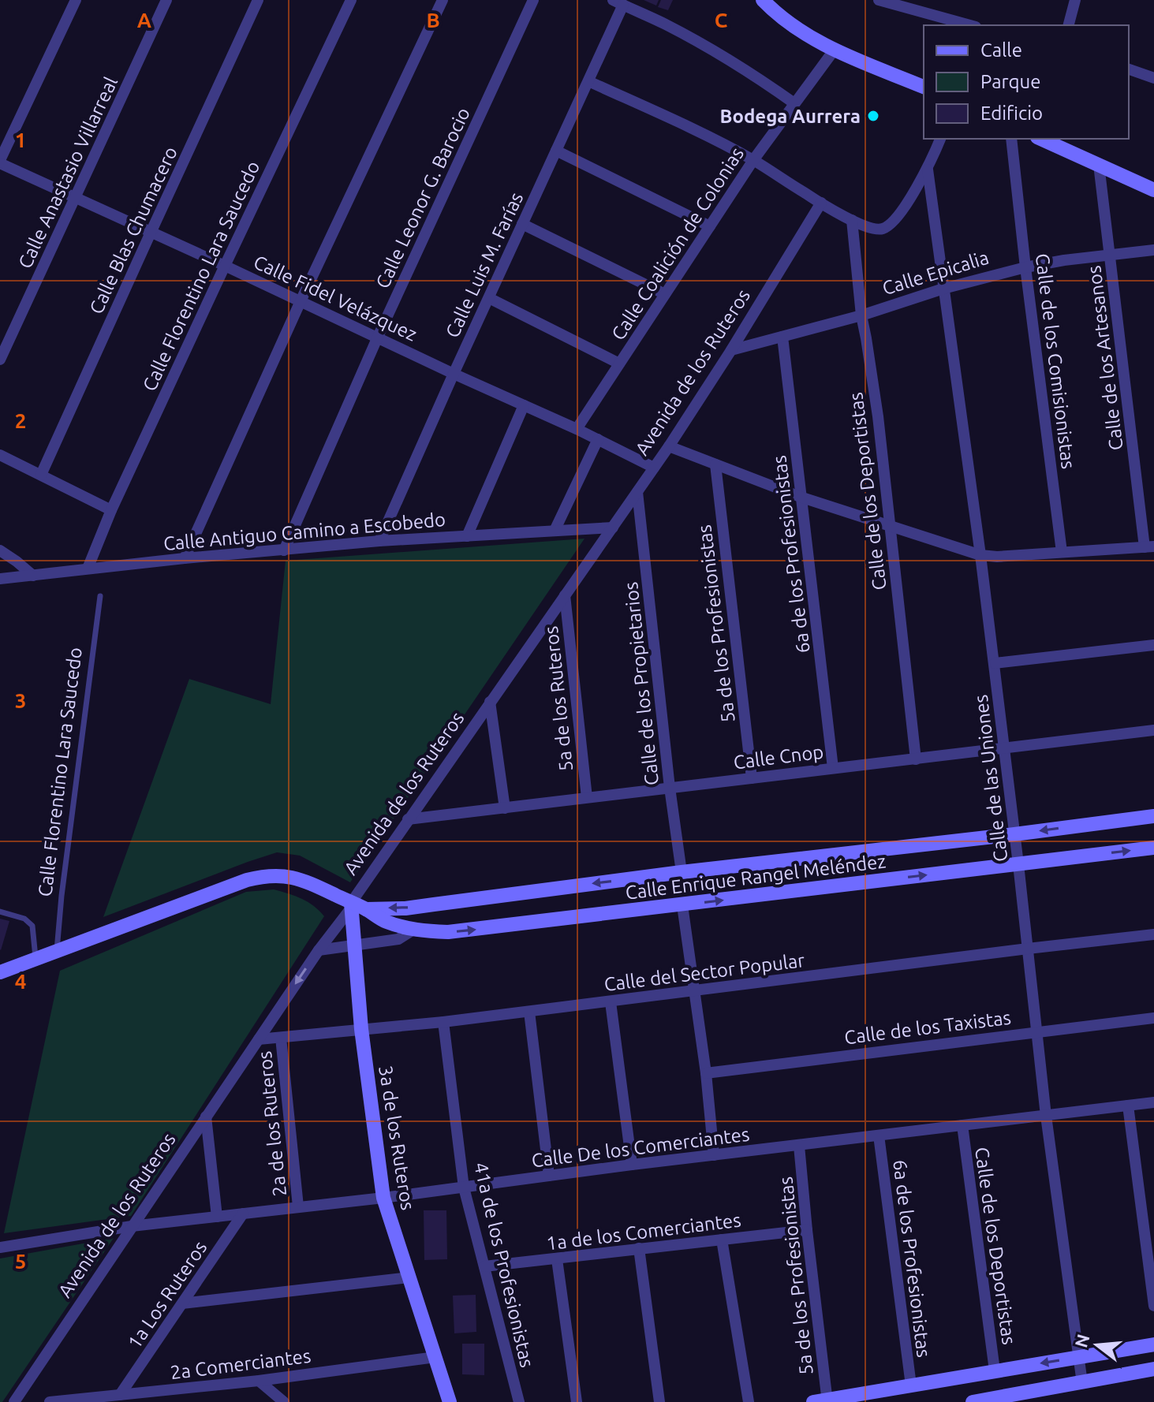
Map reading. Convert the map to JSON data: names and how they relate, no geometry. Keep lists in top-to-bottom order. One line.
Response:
{"streets":{"street":["Calle Anastasio Villarreal","Calle Leonor G. Barocio","Calle Blas Chumacero","Calle Coalición de Colonias","Calle Luis M. Farías","Calle Epicalia","Calle Florentino Lara Saucedo","Calle Fidel Velázquez","Calle de los Artesanos","Calle de los Comisionistas","Avenida de los Ruteros","Calle de los Deportistas","Calle Antiguo Camino a Escobedo","6a de los Profesionistas","5a de los Profesionistas","Calle de los Propietarios","5a de los Ruteros","Calle Cnop","Calle de las Uniones","Calle Enrique Rangel Meléndez","Calle del Sector Popular","Calle de los Taxistas","2a de los Ruteros","3a de los Ruteros","Calle De los Comerciantes","1a de los Comerciantes","41a de los Profesionistas","1a Los Ruteros","2a Comerciantes"]},"crossings":[["Calle Anastasio Villarreal","Calle Fidel Velázquez"],["Calle Leonor G. Barocio","Calle Fidel Velázquez"],["Calle Leonor G. Barocio","Calle Antiguo Camino a Escobedo"],["Calle Blas Chumacero","Calle Fidel Velázquez"],["Calle Coalición de Colonias","Calle Fidel Velázquez"],["Calle Luis M. Farías","Calle Fidel Velázquez"],["Calle Luis M. Farías","Calle Antiguo Camino a Escobedo"],["Calle Epicalia","Calle de los Artesanos"],["Calle Epicalia","Calle de los Comisionistas"],["Calle Epicalia","Avenida de los Ruteros"],["Calle Epicalia","Calle de los Deportistas"],["Calle Epicalia","6a de los Profesionistas"],["Calle Epicalia","Calle de las Uniones"],["Calle Florentino Lara Saucedo","Calle Fidel Velázquez"],["Calle Florentino Lara Saucedo","Calle Antiguo Camino a Escobedo"],["Calle Florentino Lara Saucedo","Calle Enrique Rangel Meléndez"],["Calle Fidel Velázquez","Avenida de los Ruteros"],["Avenida de los Ruteros","Calle Antiguo Camino a Escobedo"],["Avenida de los Ruteros","Calle de los Propietarios"],["Avenida de los Ruteros","5a de los Ruteros"],["Avenida de los Ruteros","Calle Cnop"],["Avenida de los Ruteros","Calle Enrique Rangel Meléndez"],["Avenida de los Ruteros","Calle del Sector Popular"],["Avenida de los Ruteros","3a de los Ruteros"],["Avenida de los Ruteros","Calle De los Comerciantes"],["Calle de los Deportistas","Calle Cnop"],["Calle de los Deportistas","Calle De los Comerciantes"],["6a de los Profesionistas","Calle Cnop"],["6a de los Profesionistas","Calle De los Comerciantes"],["5a de los Profesionistas","Calle Cnop"],["5a de los Profesionistas","Calle De los Comerciantes"],["5a de los Profesionistas","1a de los Comerciantes"],["Calle de los Propietarios","Calle Cnop"],["Calle de los Propietarios","Calle Enrique Rangel Meléndez"],["5a de los Ruteros","Calle Cnop"],["Calle Cnop","Calle de las Uniones"],["Calle de las Uniones","Calle Enrique Rangel Meléndez"],["Calle de las Uniones","Calle del Sector Popular"],["Calle de las Uniones","Calle de los Taxistas"],["Calle de las Uniones","Calle De los Comerciantes"],["Calle Enrique Rangel Meléndez","3a de los Ruteros"],["Calle del Sector Popular","2a de los Ruteros"],["Calle del Sector Popular","3a de los Ruteros"],["Calle del Sector Popular","41a de los Profesionistas"],["2a de los Ruteros","Calle De los Comerciantes"],["3a de los Ruteros","Calle De los Comerciantes"],["3a de los Ruteros","2a Comerciantes"],["Calle De los Comerciantes","41a de los Profesionistas"],["Calle De los Comerciantes","1a Los Ruteros"],["1a de los Comerciantes","41a de los Profesionistas"],["1a Los Ruteros","2a Comerciantes"]],"places":["Bodega Aurrera"],"legend":["Calle","Parque","Edificio"],"north":"left","grid":{"columns":["A","B","C"],"rows":["1","2","3","4","5"]}}
